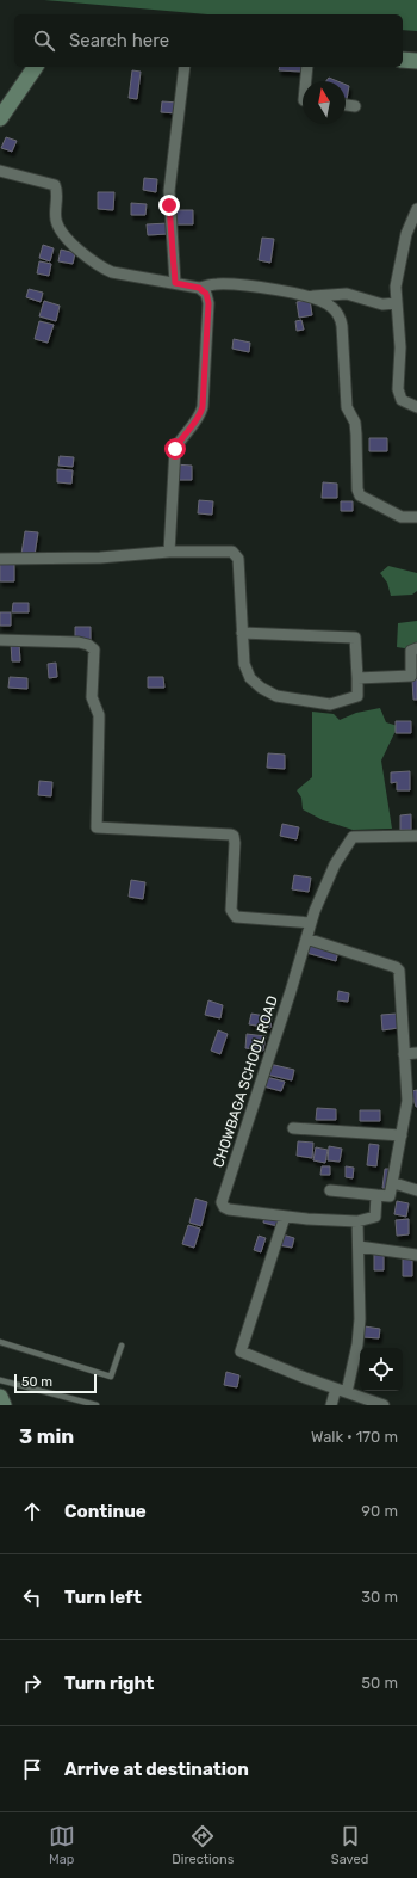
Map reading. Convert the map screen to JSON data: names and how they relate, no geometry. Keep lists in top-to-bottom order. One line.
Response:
{"streets":{"street":["CHOWBAGA SCHOOL ROAD"]},"scale_bar":"50 m","north":"top","page":{"search":"Search here","scale":"50 m","heading":["3 min","Walk · 170 m"],"list":[["Continue","90 m"],["Turn left","30 m"],["Turn right","50 m"],"Arrive at destination"],"nav":["Map","Directions","Saved"]}}
